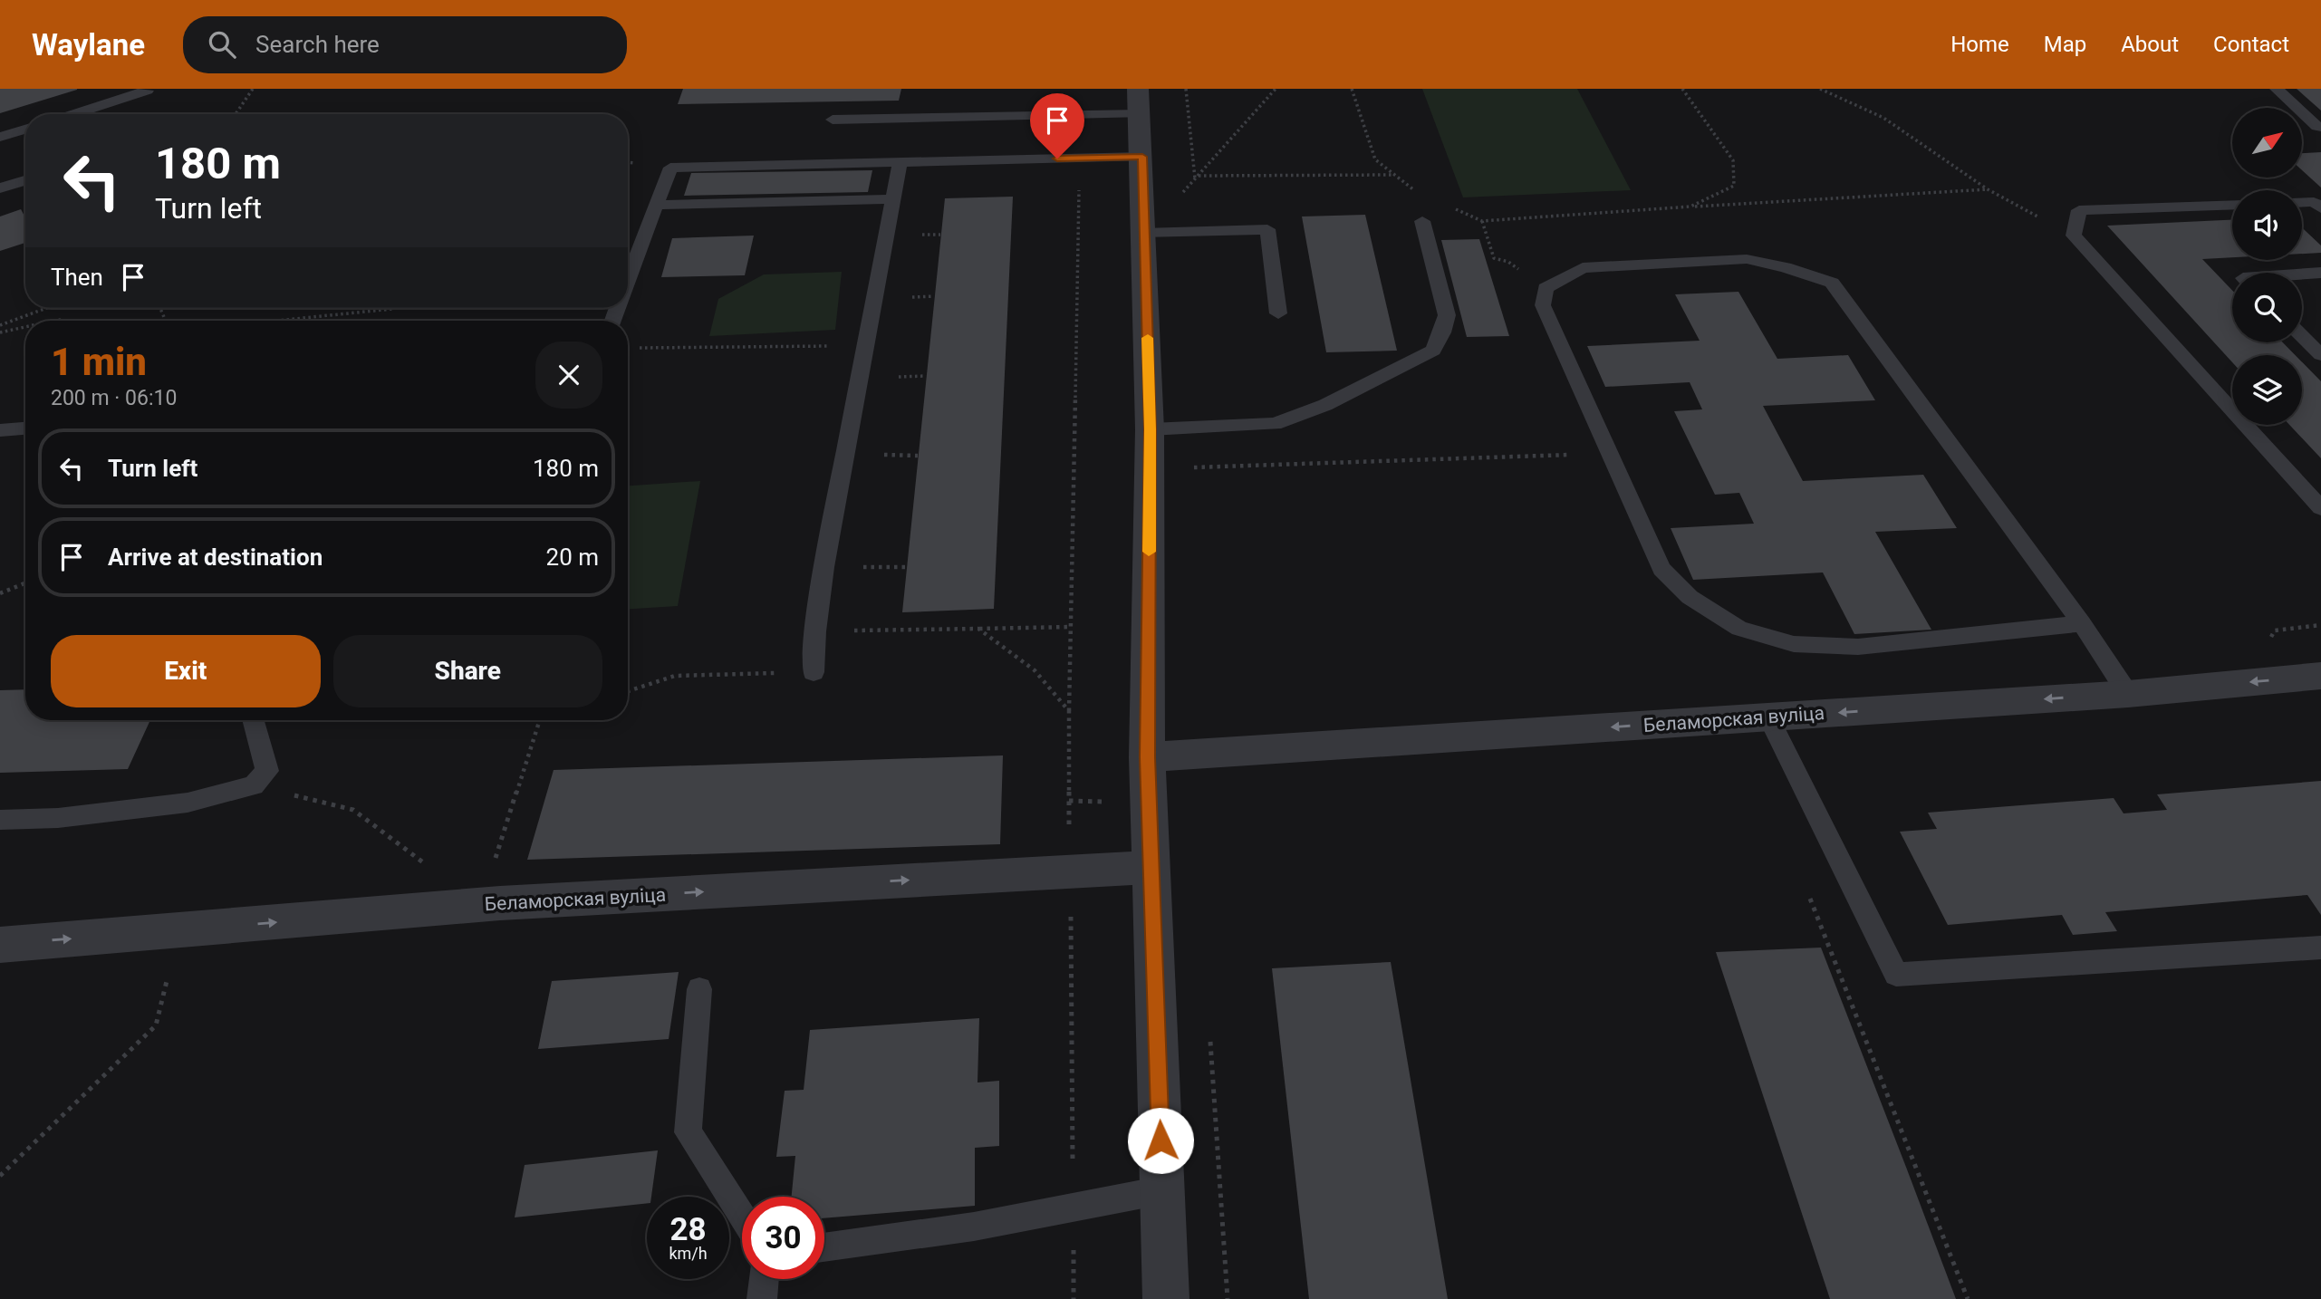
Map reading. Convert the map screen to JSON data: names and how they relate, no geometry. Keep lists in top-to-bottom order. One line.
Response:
{"streets":{"street":["Беламорская вуліца"]},"north":"top right","page":{"header":"Waylane","search":"Search here","nav":["Home","Map","About","Contact"],"turn":["180 m","Turn left"],"then":"Then","heading":["1 min","200 m · 06:10"],"list":[{"name":"Turn left","value":"180 m"},{"name":"Arrive at destination","value":"20 m"}],"buttons":["Exit","Share"],"speed":"28 km/h","limit":"30"}}
